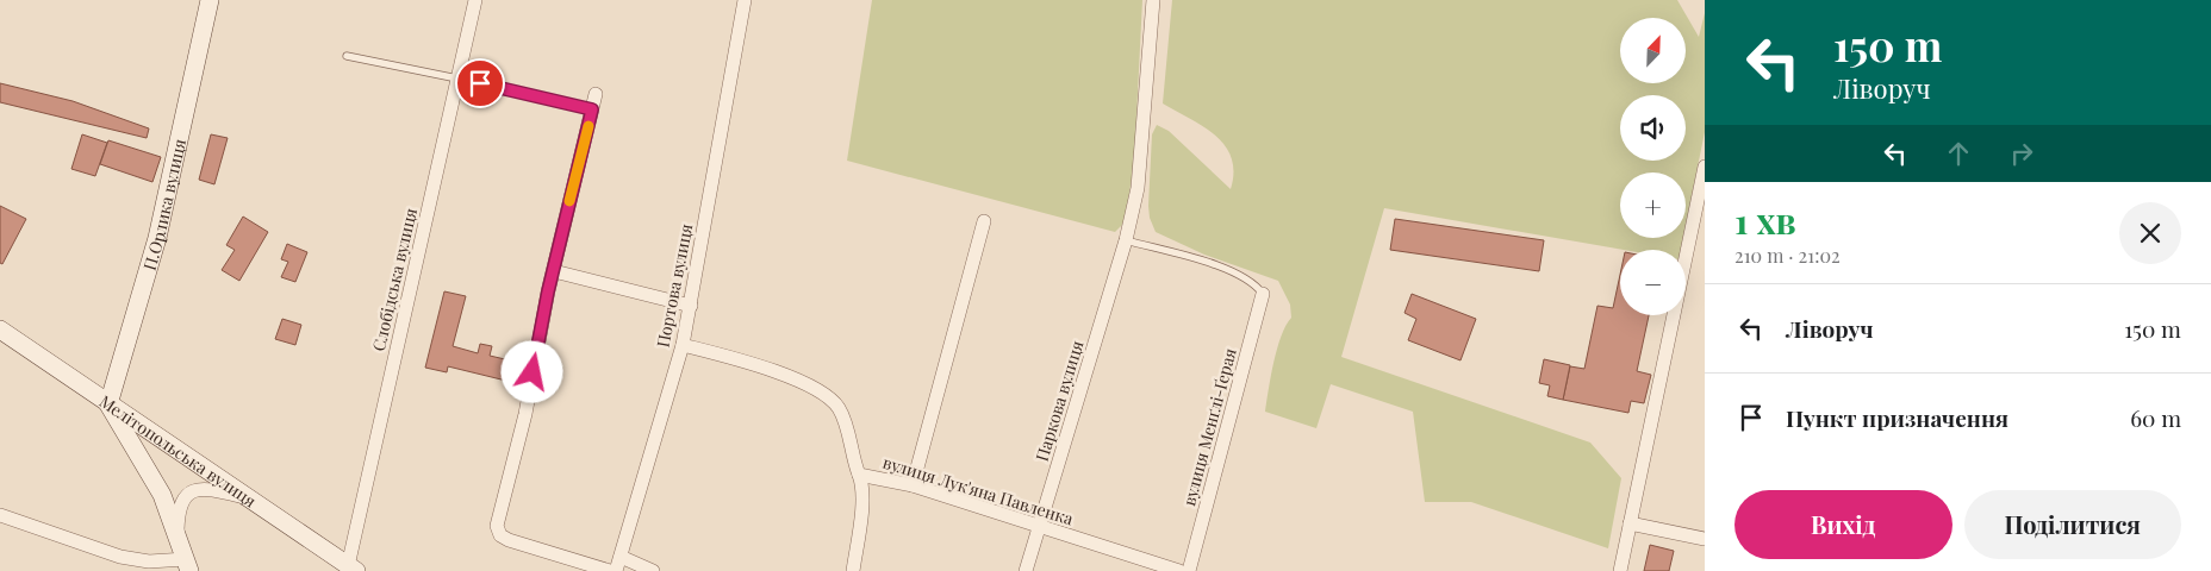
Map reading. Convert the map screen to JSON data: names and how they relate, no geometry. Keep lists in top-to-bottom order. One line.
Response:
{"streets":{"street":["П.Орлика вулиця","Слобідська вулиця","Портова вулиця","Паркова вулиця","вулиця Менґлі-Ґерая","Мелітопольська вулиця","вулиця Лук'яна Павленка"]},"crossings":[["П.Орлика вулиця","Мелітопольська вулиця"],["Слобідська вулиця","Мелітопольська вулиця"],["Портова вулиця","вулиця Лук'яна Павленка"],["Паркова вулиця","вулиця Лук'яна Павленка"]],"north":"top right","page":{"turn":["150 m","Ліворуч"],"map_buttons":["+","−"],"heading":["1 хв","210 m · 21:02"],"list":[{"name":"Ліворуч","value":"150 m"},{"name":"Пункт призначення","value":"60 m"}],"buttons":["Вихід","Поділитися"]}}
